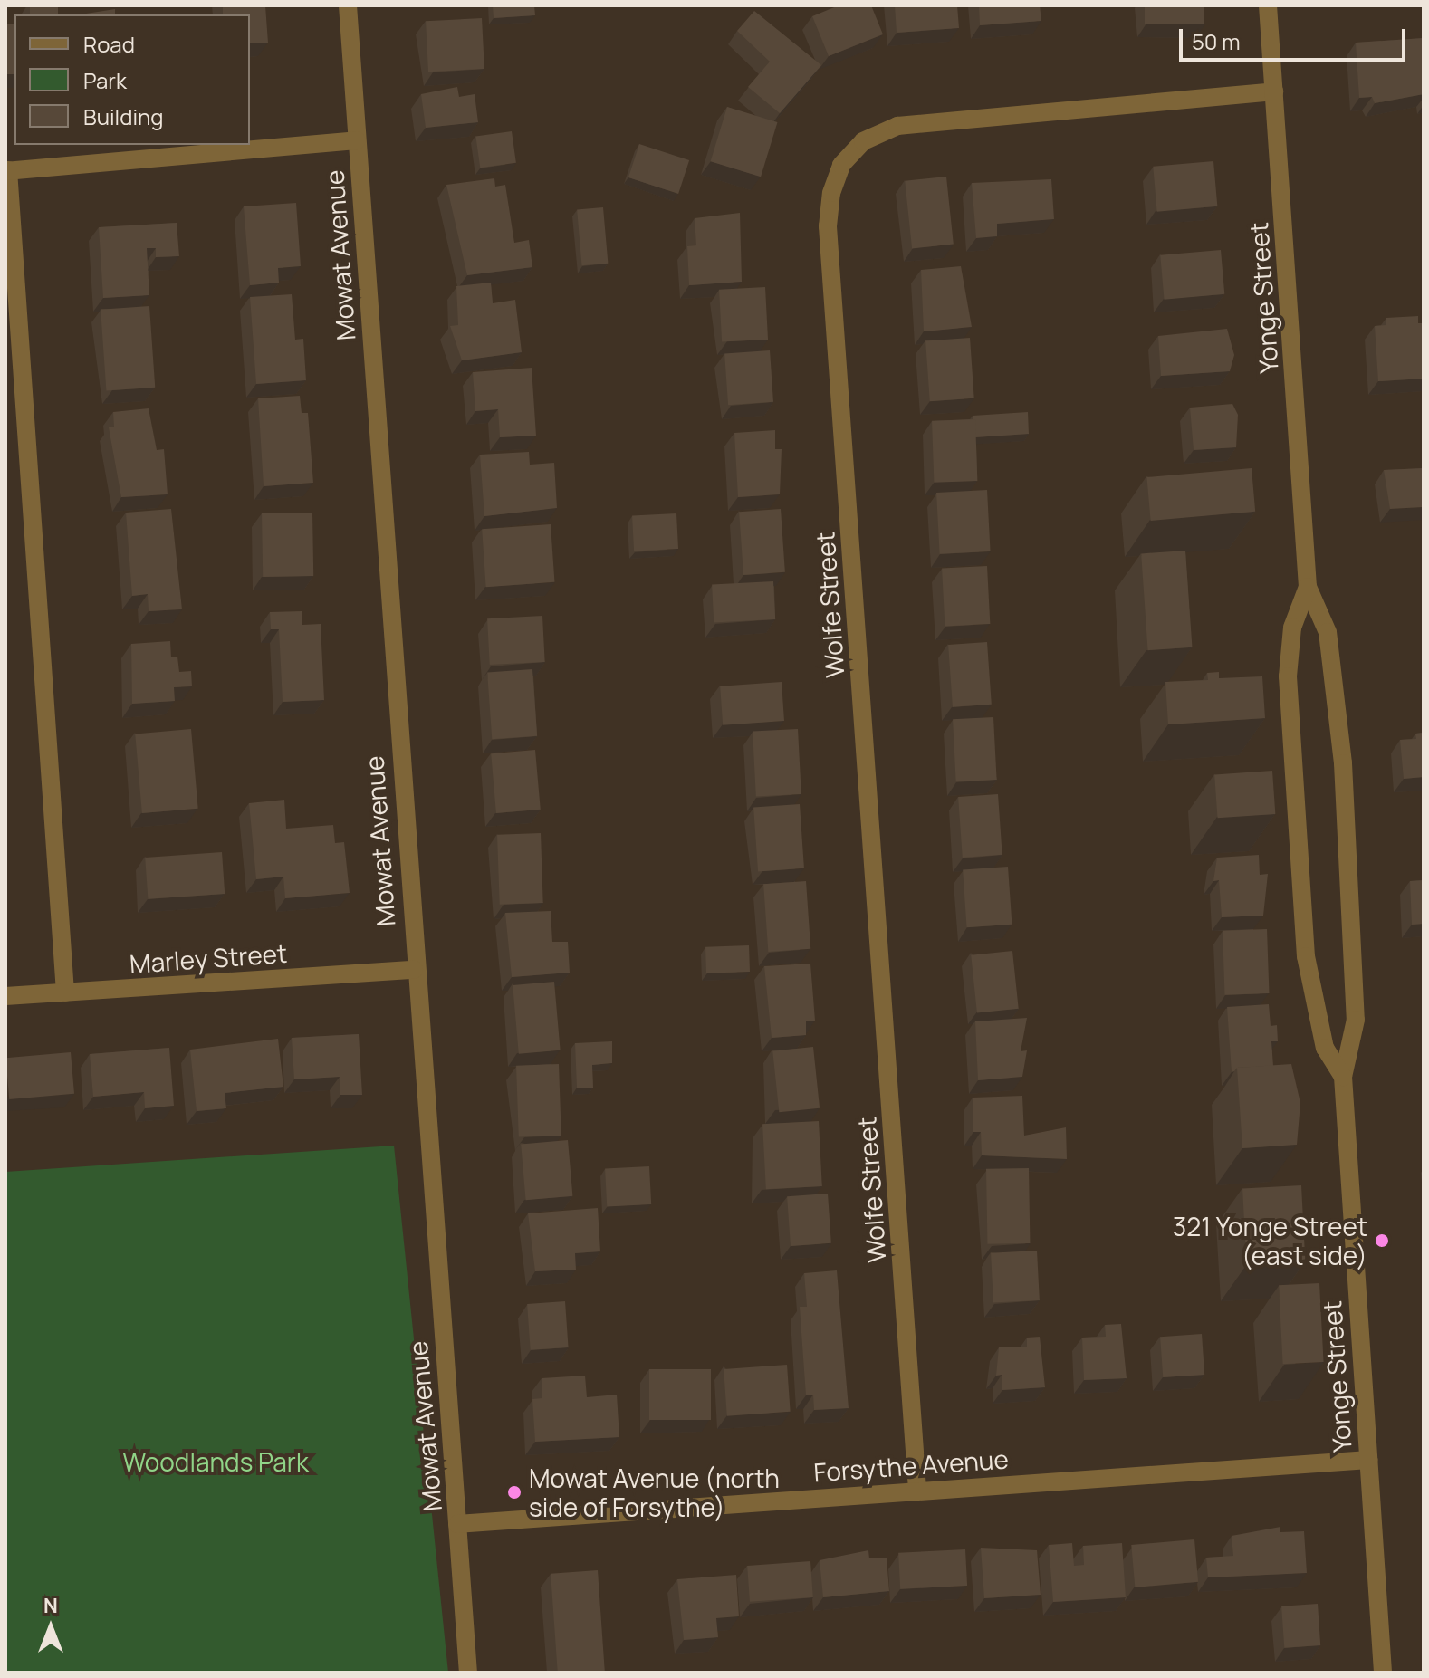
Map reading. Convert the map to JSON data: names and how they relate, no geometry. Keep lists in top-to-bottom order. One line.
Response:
{"streets":{"street":["Mowat Avenue","Yonge Street","Wolfe Street","Marley Street","Forsythe Avenue"]},"crossings":[["Mowat Avenue","Marley Street"],["Mowat Avenue","Forsythe Avenue"],["Yonge Street","Wolfe Street"],["Yonge Street","Forsythe Avenue"],["Wolfe Street","Forsythe Avenue"]],"parks":["Woodlands Park"],"places":["321 Yonge Street (east side)","Mowat Avenue (north side of Forsythe)"],"legend":["Road","Park","Building"],"scale_bar":"50 m","north":"top"}
